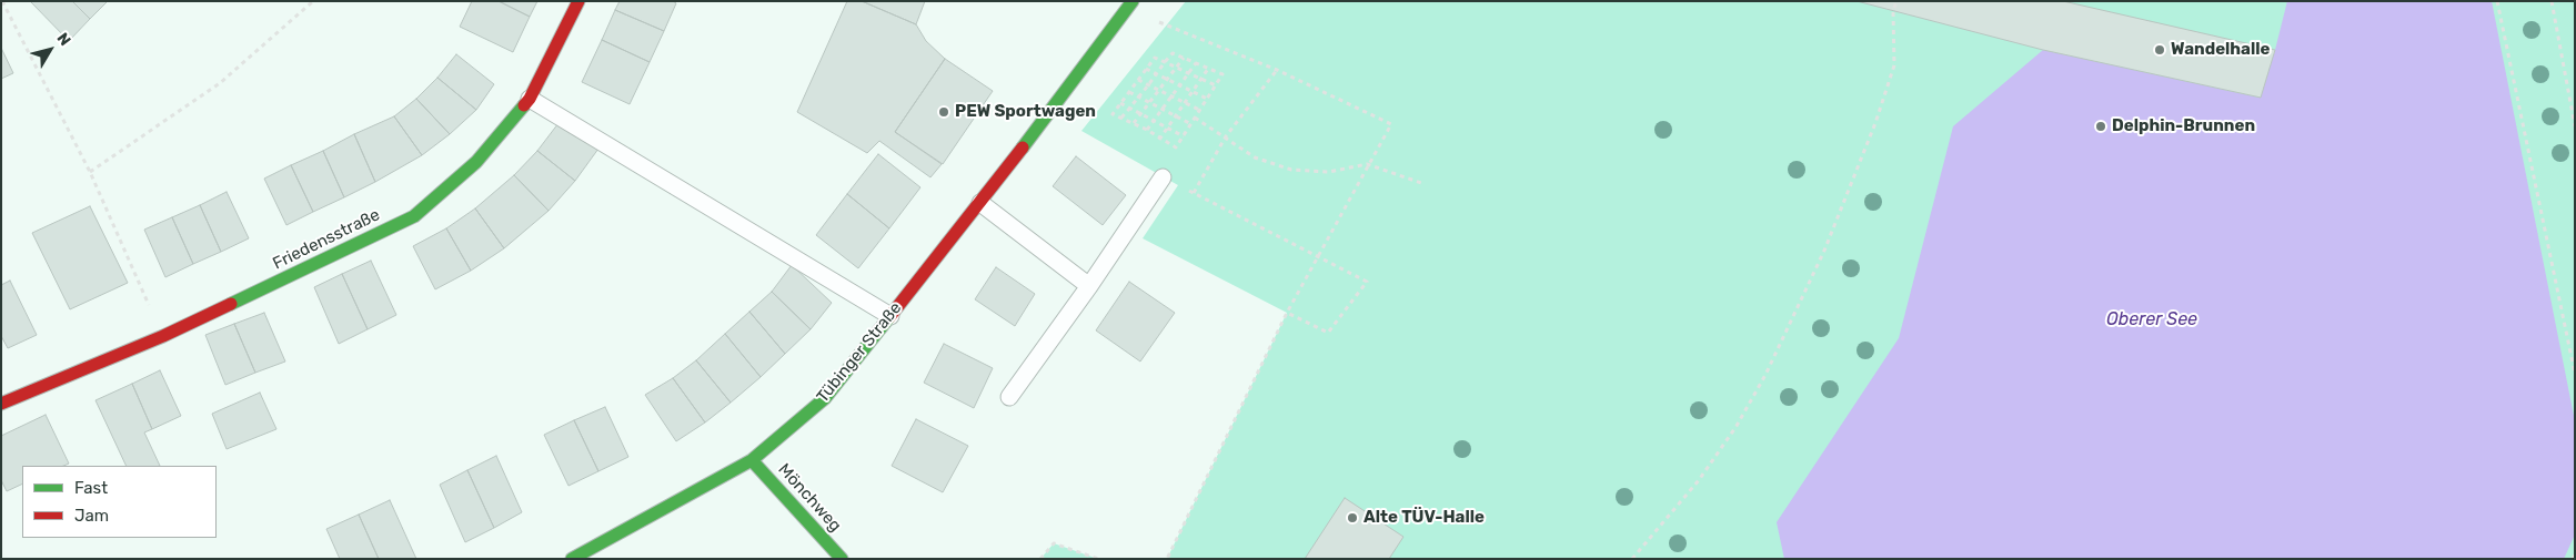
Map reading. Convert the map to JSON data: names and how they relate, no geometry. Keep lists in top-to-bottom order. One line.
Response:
{"streets":{"street":["Friedensstraße","Tübinger Straße","Mönchweg"]},"crossings":[["Tübinger Straße","Mönchweg"]],"water":["Oberer See"],"places":["Wandelhalle","PEW Sportwagen","Delphin-Brunnen","Alte TÜV-Halle"],"legend":["Fast","Jam"],"north":"top right"}
